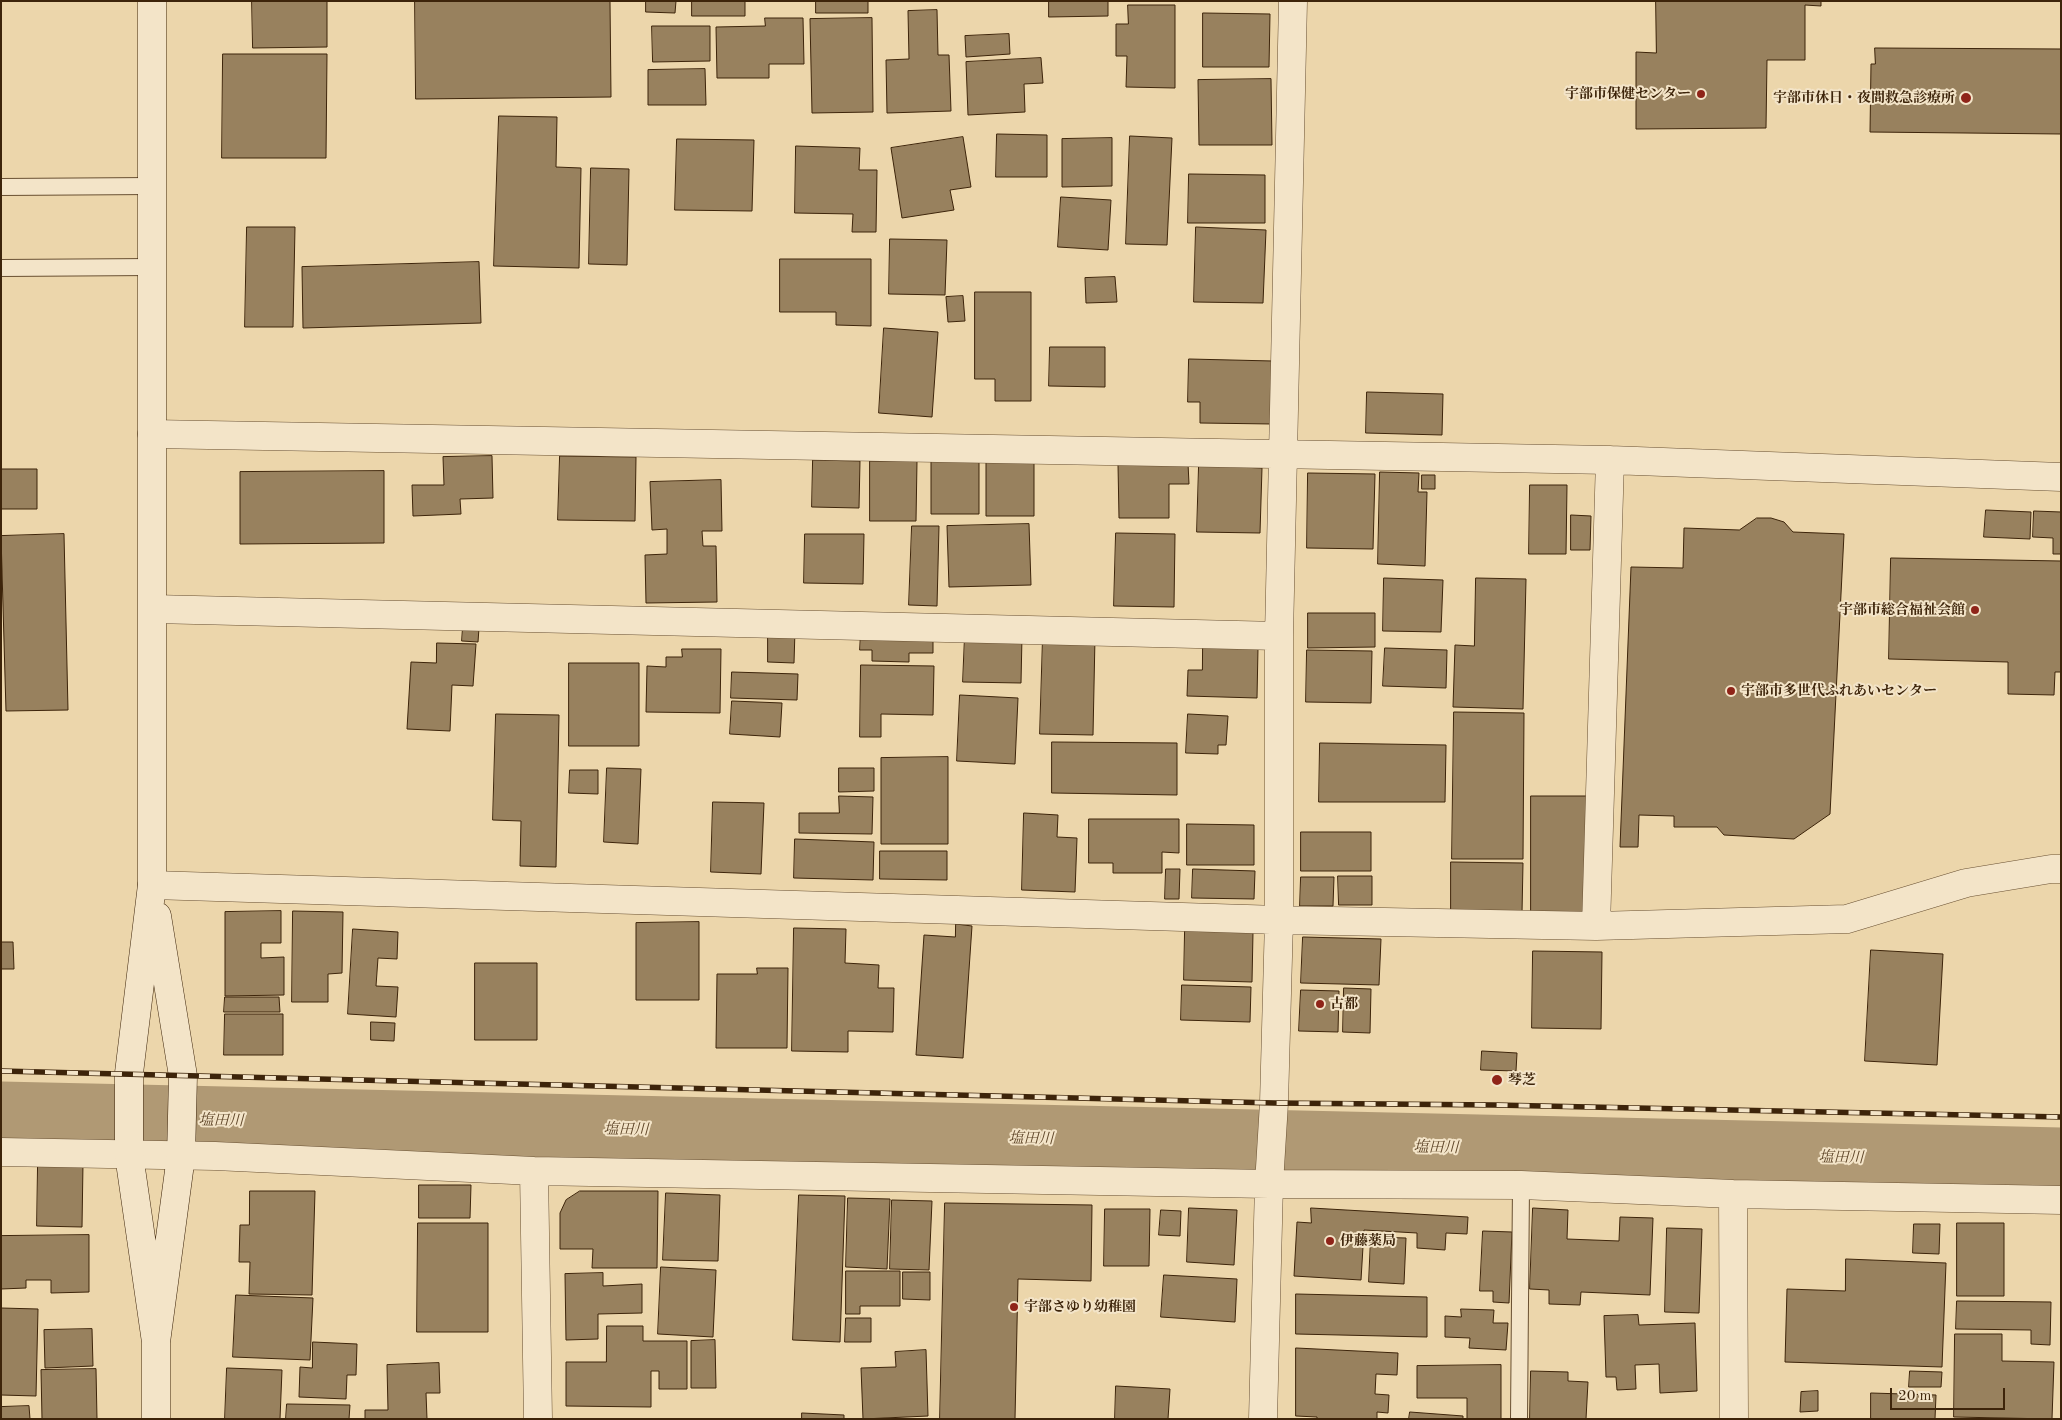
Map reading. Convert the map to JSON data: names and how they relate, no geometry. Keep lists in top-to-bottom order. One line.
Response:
{"water":["塩田川"],"places":["宇部市保健センター","宇部市休日・夜間救急診療所","宇部市総合福祉会館","宇部市多世代ふれあいセンター","古都","琴芝","伊藤薬局","宇部さゆり幼稚園"],"scale_bar":"20 m"}
